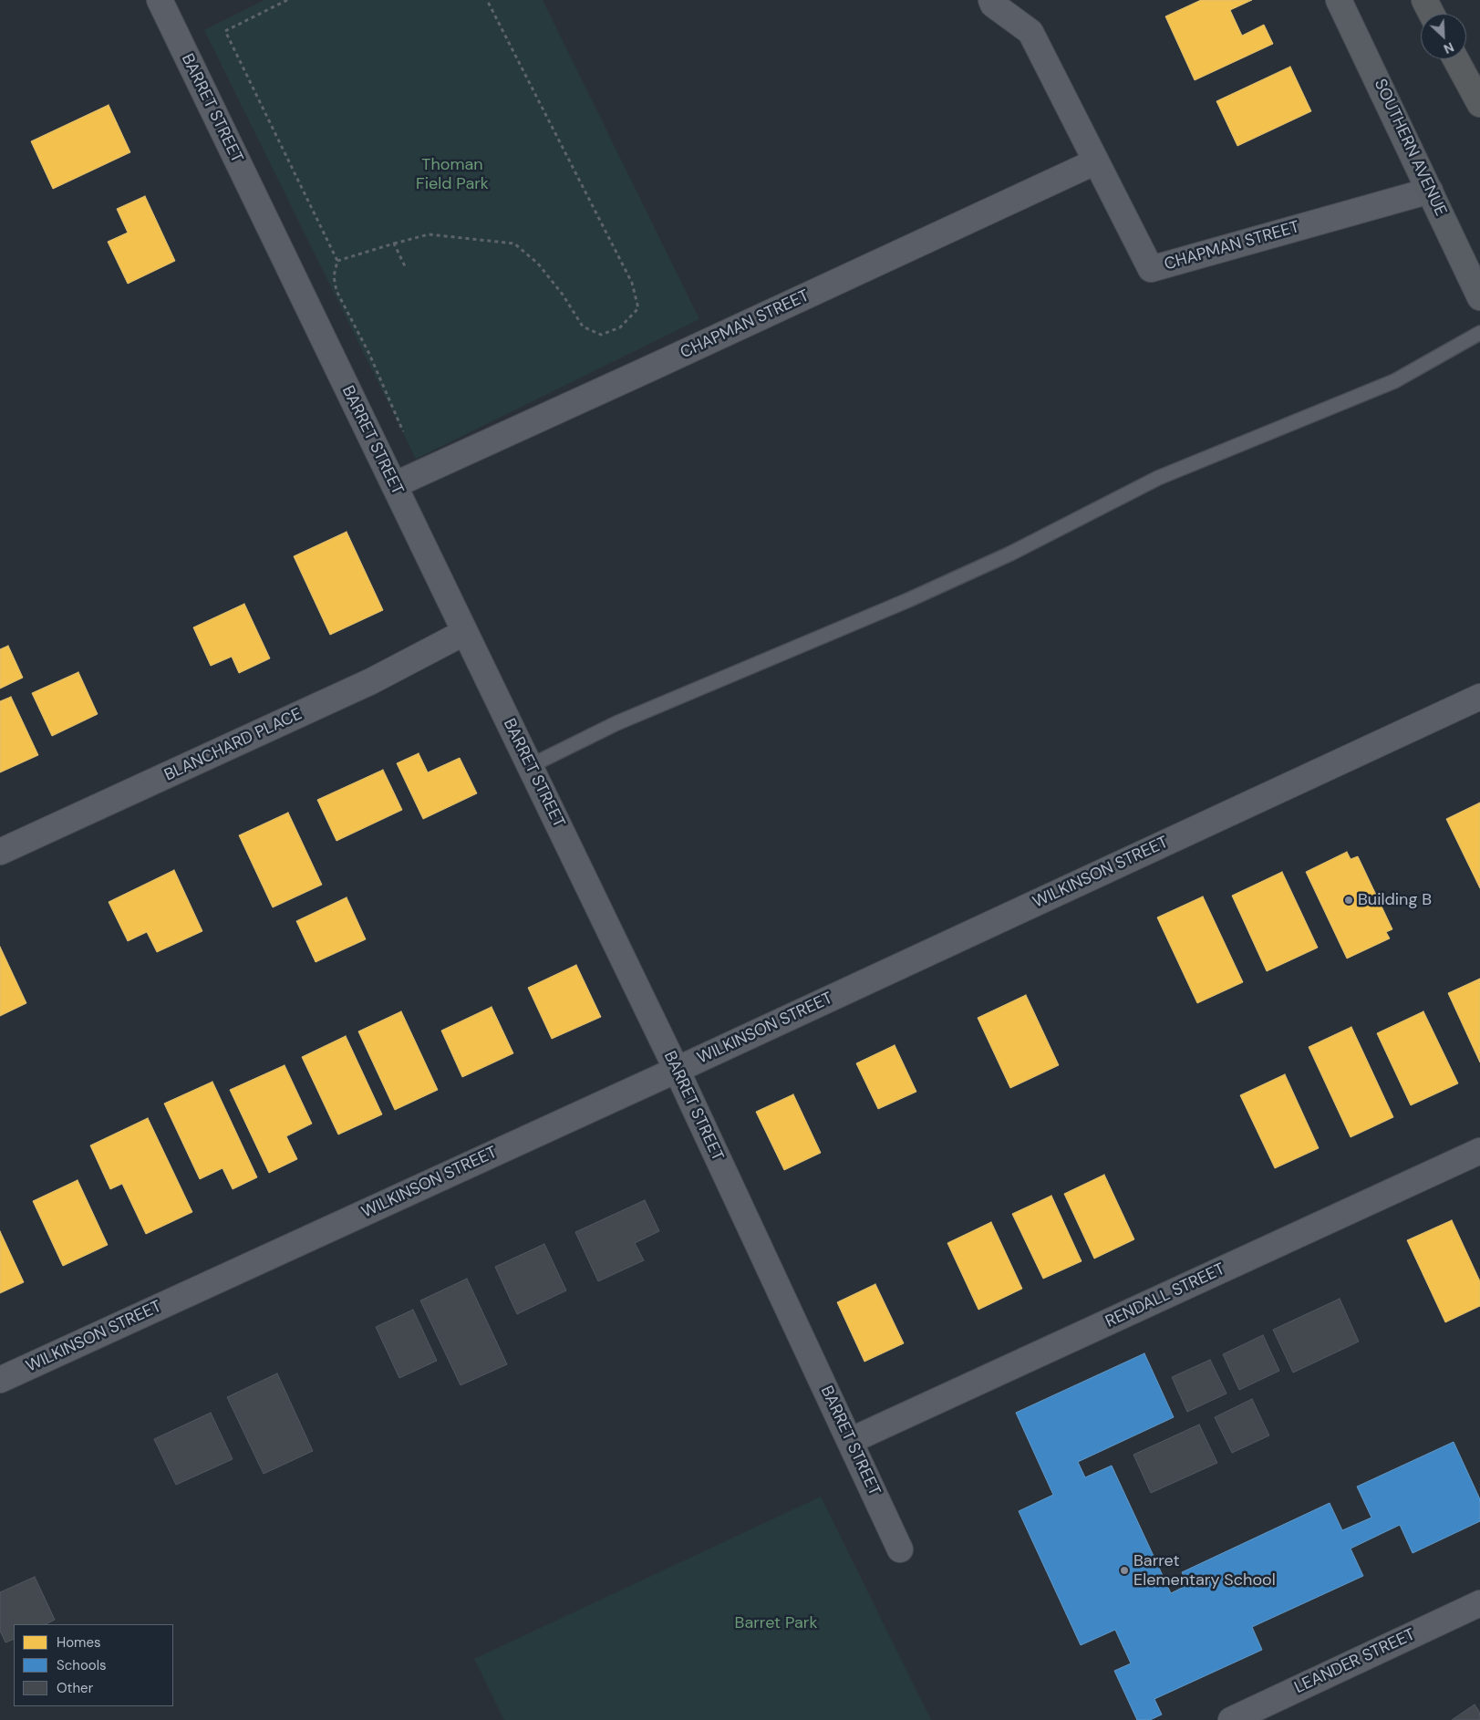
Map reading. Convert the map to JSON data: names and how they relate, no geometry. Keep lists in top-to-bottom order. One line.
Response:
{"streets":{"street":["BARRET STREET","SOUTHERN AVENUE","CHAPMAN STREET","BLANCHARD PLACE","WILKINSON STREET","RENDALL STREET","LEANDER STREET"]},"crossings":[["BARRET STREET","CHAPMAN STREET"],["BARRET STREET","BLANCHARD PLACE"],["BARRET STREET","WILKINSON STREET"],["BARRET STREET","RENDALL STREET"],["SOUTHERN AVENUE","CHAPMAN STREET"]],"parks":["Thoman Field Park","Barret Park"],"places":["Building B","Barret Elementary School"],"legend":["Homes","Schools","Other"],"north":"bottom right"}
